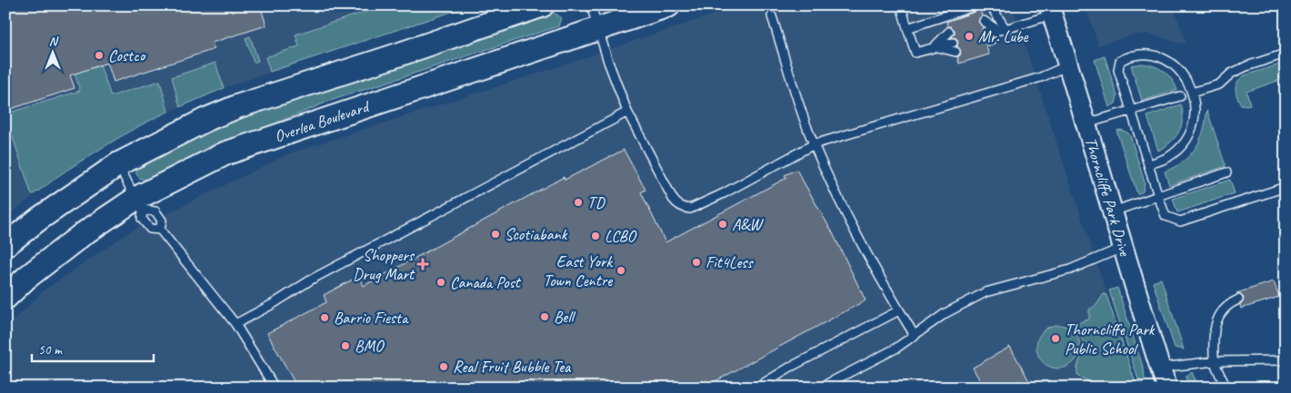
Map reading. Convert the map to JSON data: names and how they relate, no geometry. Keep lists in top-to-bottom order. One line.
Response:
{"streets":{"main road":["Overlea Boulevard"],"street":["Thorncliffe Park Drive"]},"places":{"other":["Mr. Lube","Costco","TD","A&W","Scotiabank","LCBO","Fit4Less","East York Town Centre","Canada Post","Bell","Barrio Fiesta","Thorncliffe Park Public School","BMO","Real Fruit Bubble Tea"],"health":["Shoppers Drug Mart"]},"scale_bar":"50 m","north":"top"}
